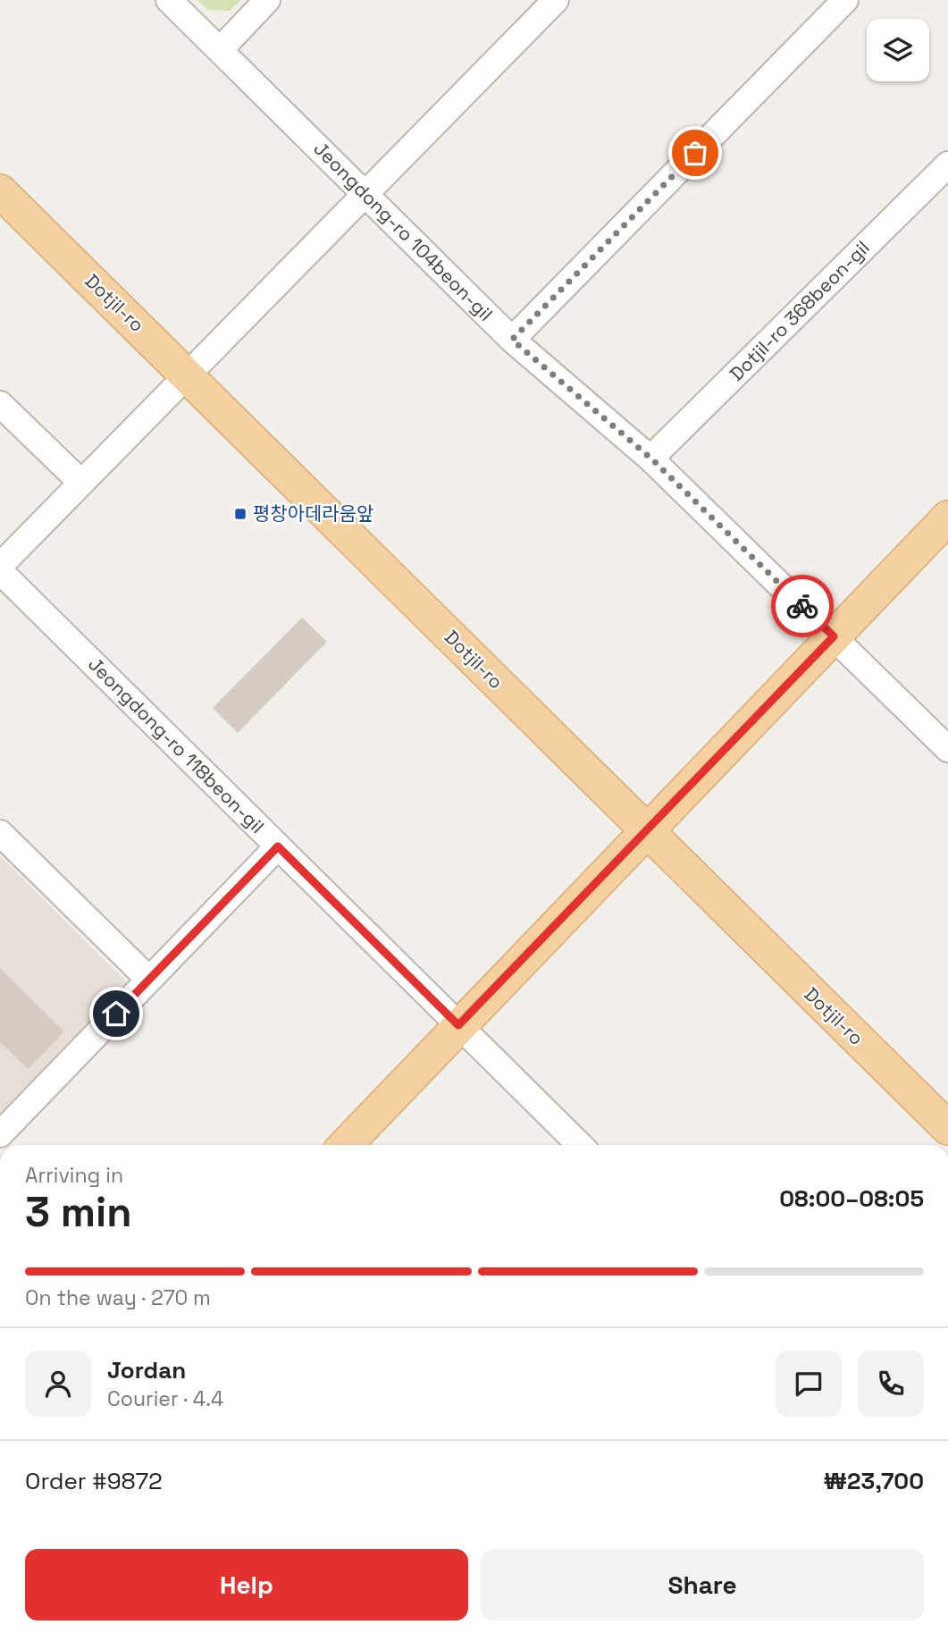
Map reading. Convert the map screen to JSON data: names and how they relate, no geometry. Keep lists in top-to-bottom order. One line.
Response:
{"streets":{"main road":["Dotjil-ro"],"street":["Jeongdong-ro 104beon-gil","Dotjil-ro 368beon-gil","Jeongdong-ro 118beon-gil"]},"crossings":[["Jeongdong-ro 104beon-gil","Dotjil-ro 368beon-gil"]],"places":{"transit":["평창아데라움앞"]},"page":{"heading":["3 min","Arriving in","08:00–08:05"],"panel":["Jordan","Courier · 4.4","Order #9872","₩23,700"],"bar":"On the way · 270 m","buttons":["Help","Share"]}}
